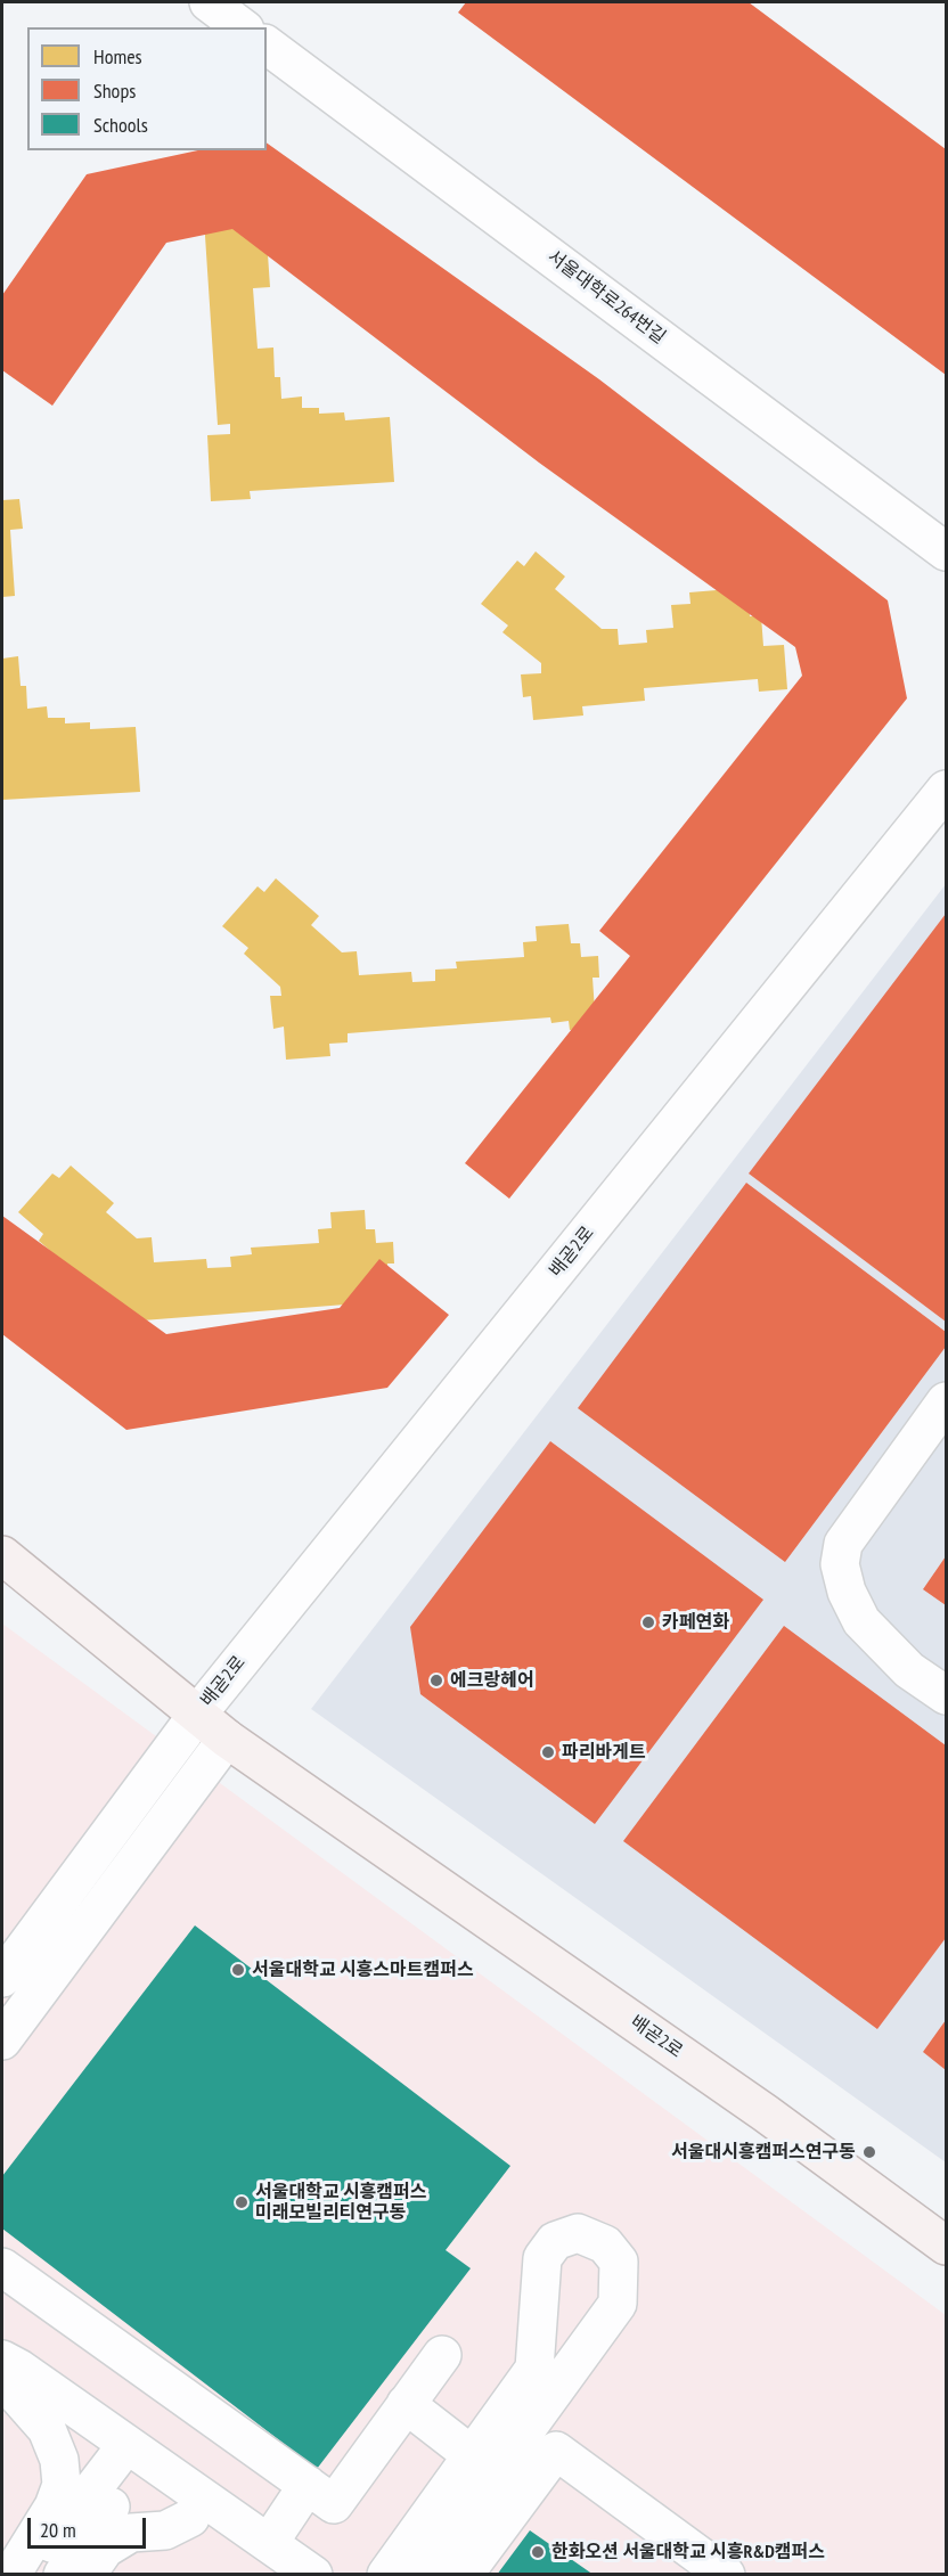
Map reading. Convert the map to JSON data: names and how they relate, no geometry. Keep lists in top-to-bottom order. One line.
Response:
{"streets":{"main road":["배곧2로"],"street":["서울대학로264번길"]},"places":["카페연화","에크랑헤어","파리바게트","서울대학교 시흥스마트캠퍼스","서울대시흥캠퍼스연구동","서울대학교 시흥캠퍼스 미래모빌리티연구동","한화오션 서울대학교 시흥R&D캠퍼스"],"legend":["Homes","Shops","Schools"],"scale_bar":"20 m"}
